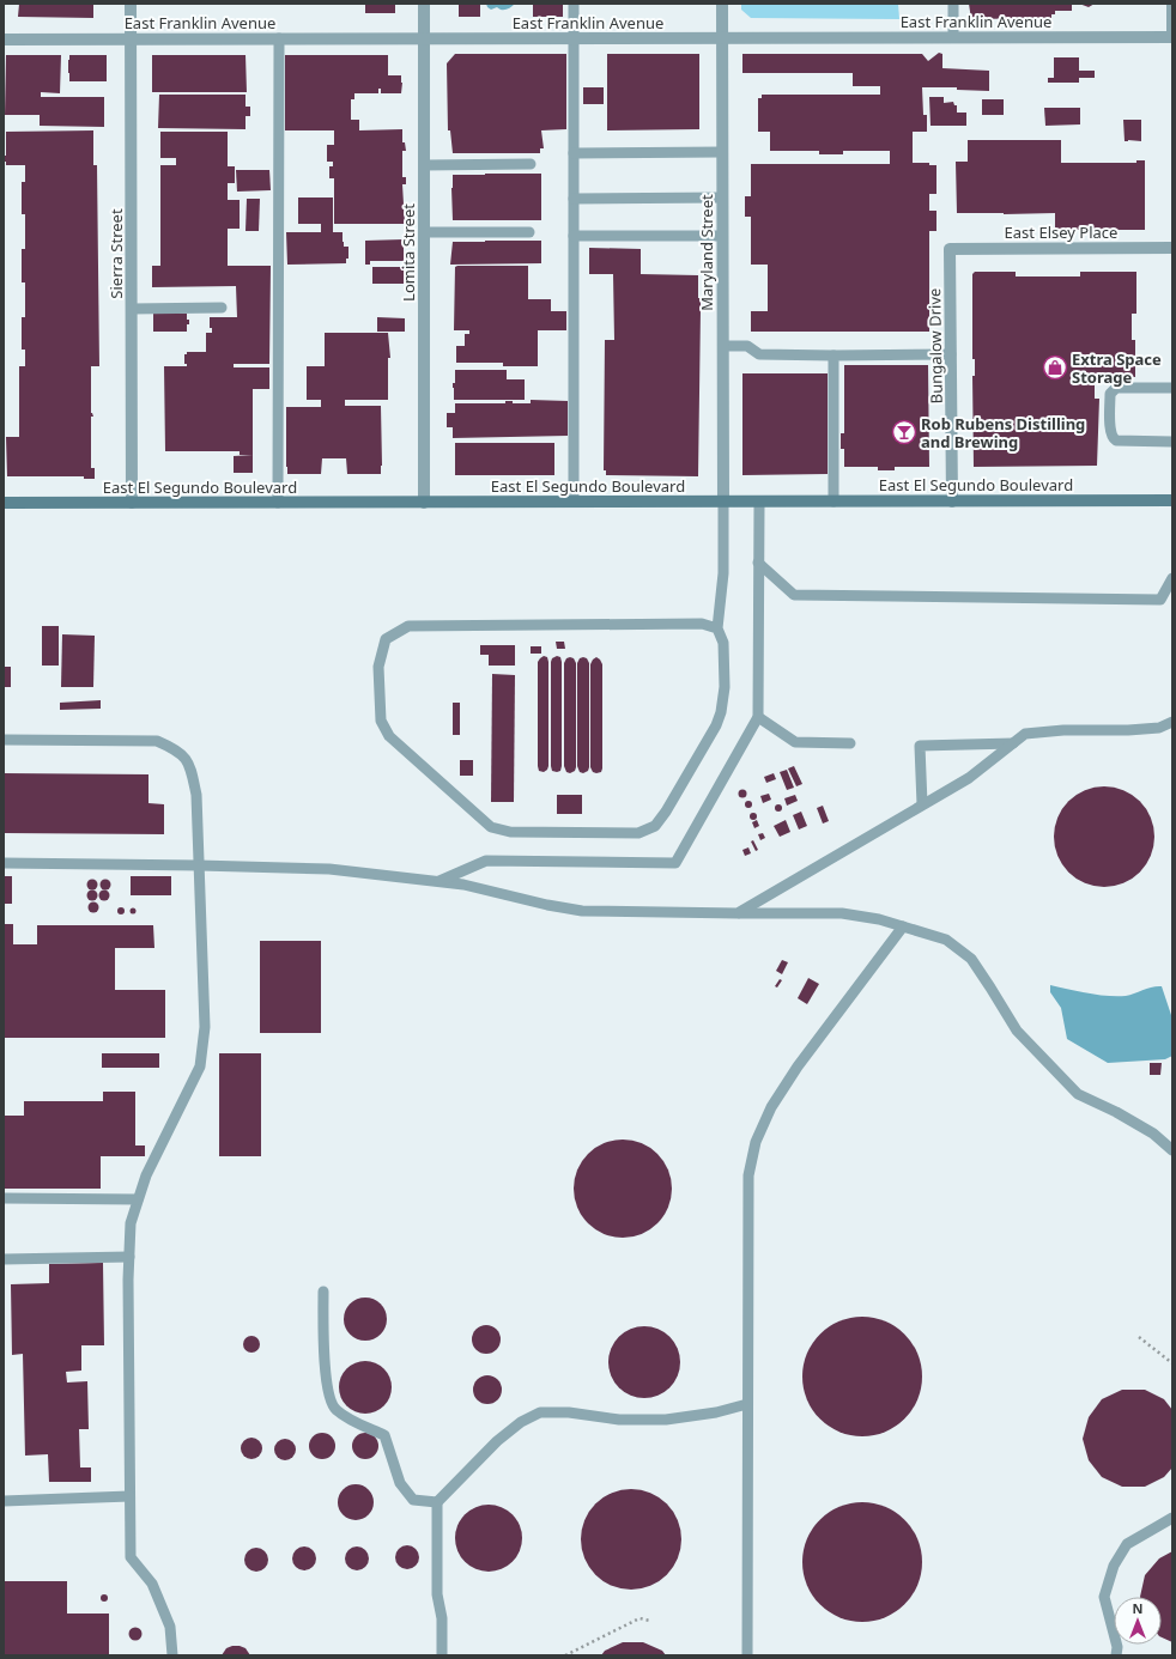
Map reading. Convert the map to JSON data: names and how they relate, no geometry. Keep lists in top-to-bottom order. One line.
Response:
{"streets":{"main road":["East El Segundo Boulevard"],"street":["East Franklin Avenue","East Elsey Place","Lomita Street","Maryland Street","Sierra Street","Bungalow Drive"]},"crossings":[["East Franklin Avenue","Lomita Street"],["East Franklin Avenue","Maryland Street"],["East Franklin Avenue","Sierra Street"],["East Elsey Place","Bungalow Drive"],["Lomita Street","East El Segundo Boulevard"],["Maryland Street","East El Segundo Boulevard"],["Sierra Street","East El Segundo Boulevard"],["Bungalow Drive","East El Segundo Boulevard"]],"places":{"shop":["Extra Space Storage"],"bar":["Rob Rubens Distilling and Brewing"]},"north":"top"}
